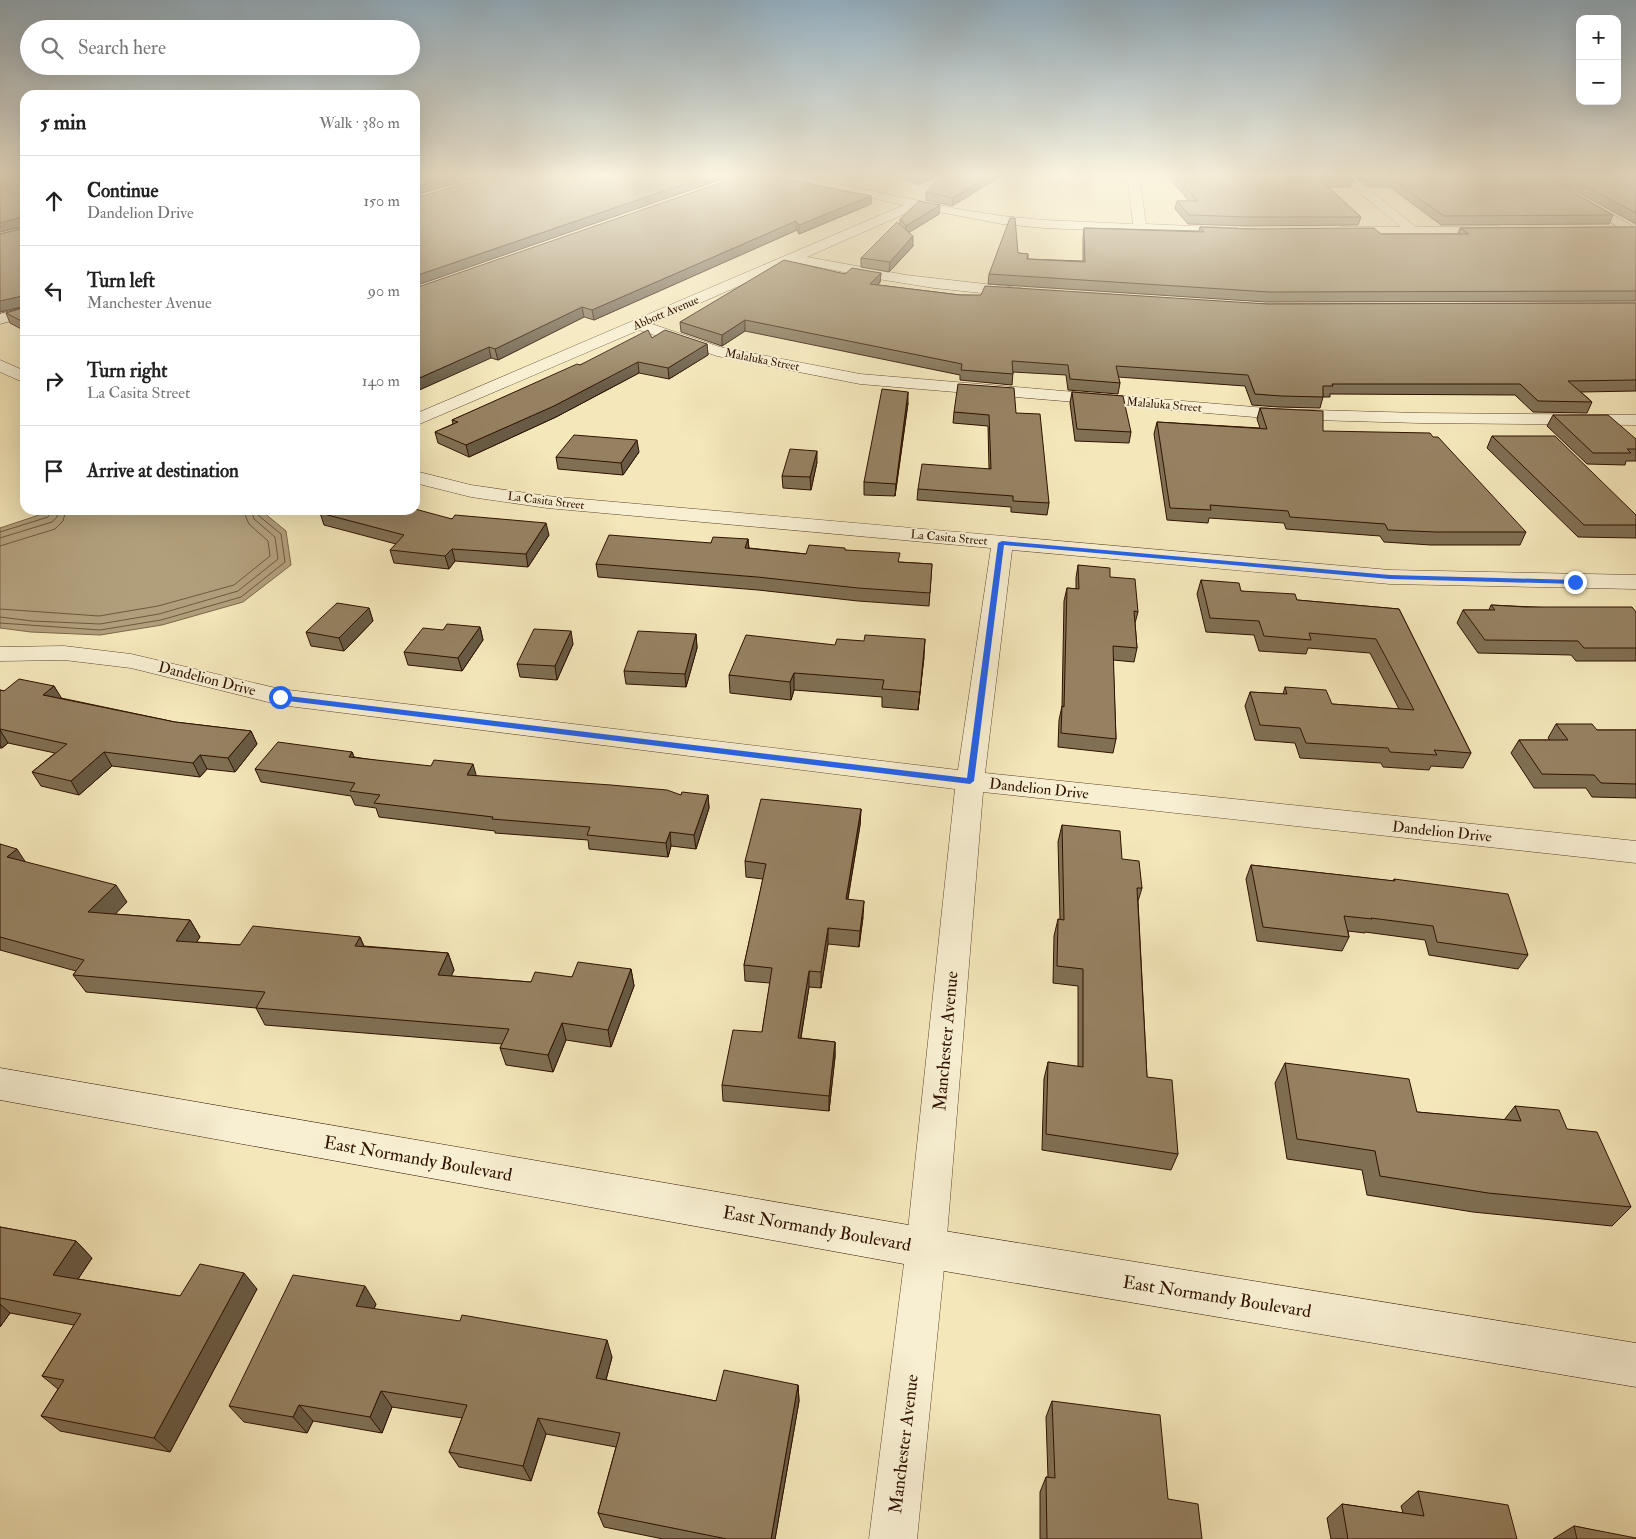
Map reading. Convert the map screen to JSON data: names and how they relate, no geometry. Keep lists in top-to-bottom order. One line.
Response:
{"streets":{"street":["Abbott Avenue","Malaluka Street","La Casita Street","Dandelion Drive","Manchester Avenue","East Normandy Boulevard"]},"crossings":[["Abbott Avenue","Malaluka Street"],["La Casita Street","Manchester Avenue"],["Dandelion Drive","Manchester Avenue"],["Manchester Avenue","East Normandy Boulevard"]],"page":{"map_buttons":["+","−"],"search":"Search here","heading":["5 min","Walk · 380 m"],"list":[["Continue","Dandelion Drive","150 m"],["Turn left","Manchester Avenue","90 m"],["Turn right","La Casita Street","140 m"],"Arrive at destination"]}}
